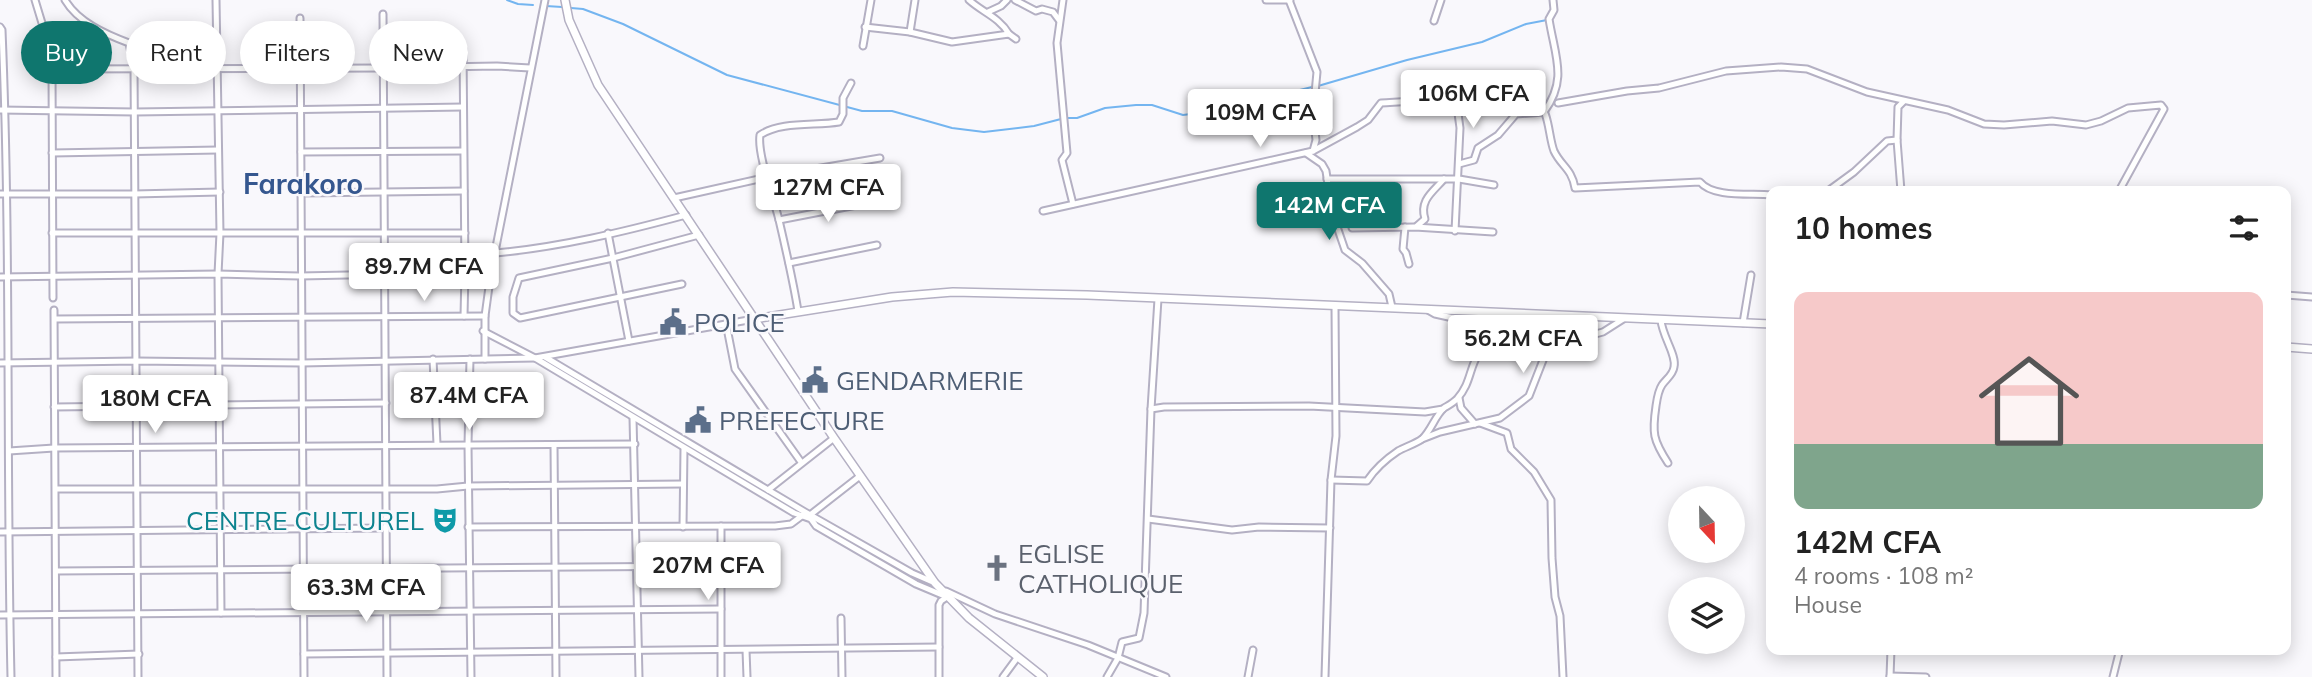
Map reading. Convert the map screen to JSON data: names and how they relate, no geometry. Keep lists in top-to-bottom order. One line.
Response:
{"districts":["Farakoro"],"places":{"public building":["POLICE","GENDARMERIE","PREFECTURE"],"theatre":["CENTRE CULTUREL"],"church":["EGLISE CATHOLIQUE"]},"north":"bottom","page":{"chip":["Buy","Rent","Filters","New"],"price":["106M CFA","109M CFA","127M CFA","142M CFA","89.7M CFA","56.2M CFA","87.4M CFA","180M CFA","207M CFA","63.3M CFA"],"heading":"10 homes","list":[{"name":"142M CFA","note":"4 rooms · 108 m² · House"}]}}
